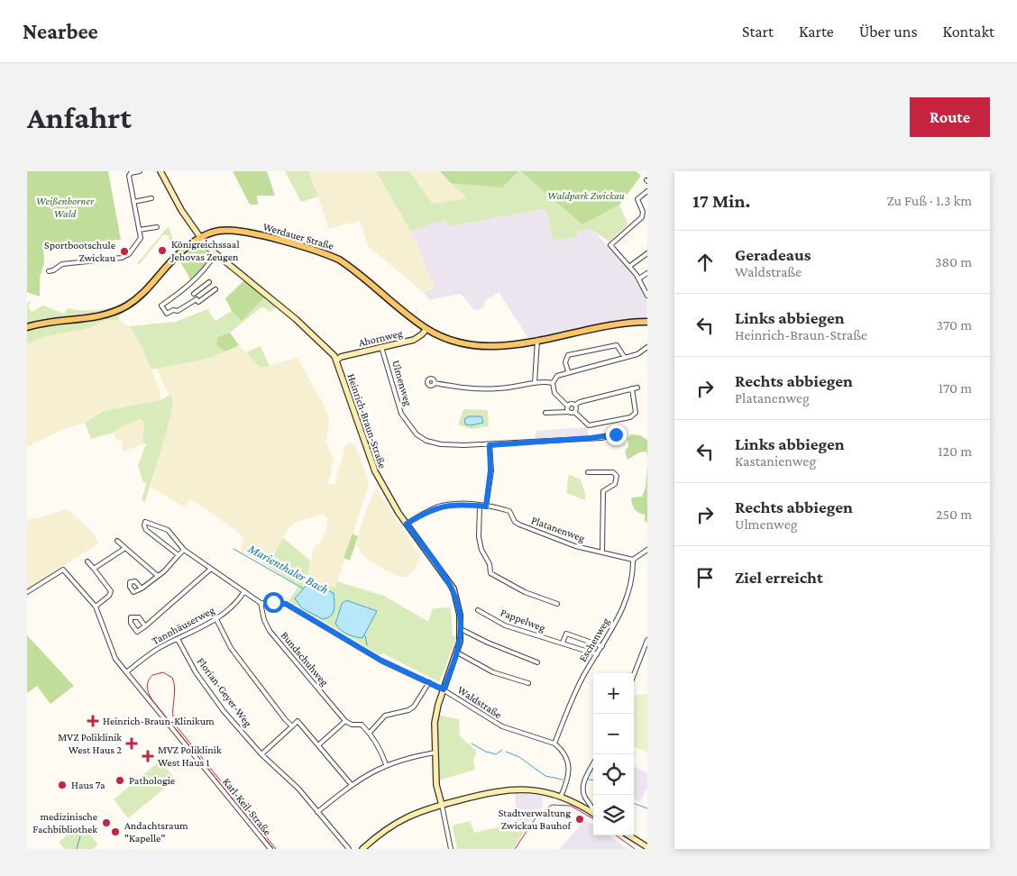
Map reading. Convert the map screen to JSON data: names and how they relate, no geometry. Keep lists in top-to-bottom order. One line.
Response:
{"streets":{"main road":["Werdauer Straße"],"street":["Ahornweg","Ulmenweg","Heinrich-Braun-Straße","Platanenweg","Pappelweg","Tannhäuserweg","Eschenweg","Bundschuhweg","Florian-Geyer-Weg","Waldstraße","Karl-Keil-Straße"]},"crossings":[["Werdauer Straße","Ahornweg"],["Werdauer Straße","Heinrich-Braun-Straße"],["Ahornweg","Ulmenweg"],["Ahornweg","Heinrich-Braun-Straße"],["Heinrich-Braun-Straße","Platanenweg"],["Heinrich-Braun-Straße","Waldstraße"],["Platanenweg","Eschenweg"],["Pappelweg","Eschenweg"],["Tannhäuserweg","Florian-Geyer-Weg"],["Tannhäuserweg","Waldstraße"],["Tannhäuserweg","Karl-Keil-Straße"],["Eschenweg","Waldstraße"],["Bundschuhweg","Waldstraße"]],"water":["Marienthaler Bach"],"parks":["Waldpark Zwickau","Weißenborner Wald"],"places":{"other":["Königreichssaal Jehovas Zeugen","Sportbootschule Zwickau","Pathologie","Haus 7a","Stadtverwaltung Zwickau Bauhof","medizinische Fachbibliothek","Andachtsraum \"Kapelle\""],"health":["Heinrich-Braun-Klinikum","MVZ Poliklinik West Haus 2","MVZ Poliklinik West Haus 1"]},"page":{"header":"Nearbee","nav":["Start","Karte","Über uns","Kontakt"],"buttons":"Route","title":"Anfahrt","heading":["17 Min.","Zu Fuß · 1.3 km"],"list":[["Geradeaus","Waldstraße","380 m"],["Links abbiegen","Heinrich-Braun-Straße","370 m"],["Rechts abbiegen","Platanenweg","170 m"],["Links abbiegen","Kastanienweg","120 m"],["Rechts abbiegen","Ulmenweg","250 m"],"Ziel erreicht"],"map_buttons":["+","−"]}}
